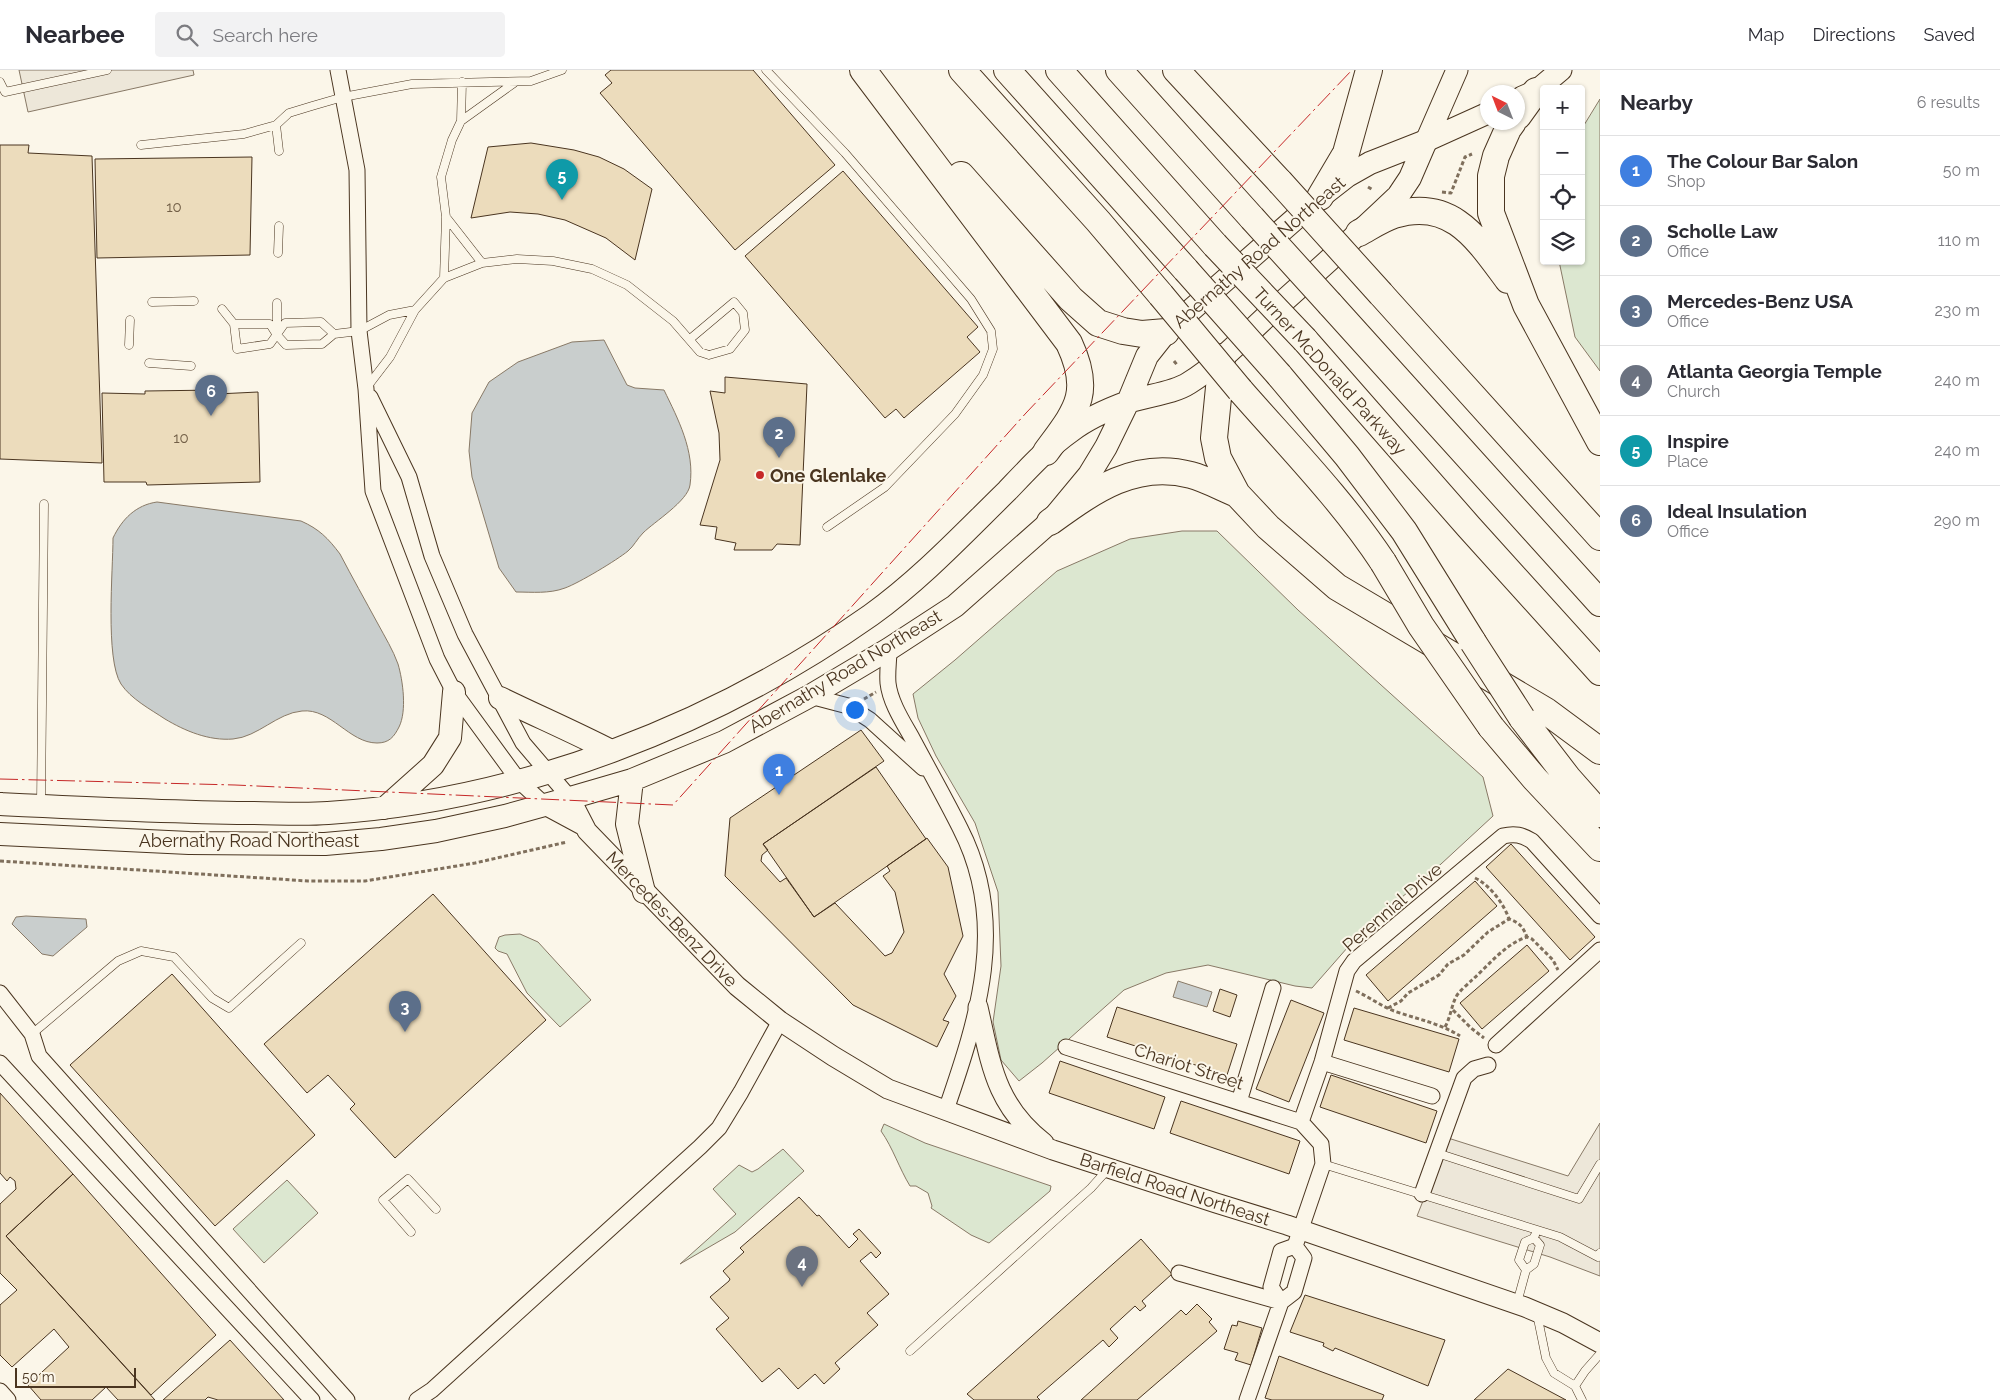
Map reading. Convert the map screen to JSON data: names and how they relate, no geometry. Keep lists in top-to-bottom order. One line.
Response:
{"streets":{"highway":["Turner McDonald Parkway"],"main road":["Abernathy Road Northeast"],"street":["Perennial Drive","Mercedes-Benz Drive","Chariot Street","Barfield Road Northeast"]},"crossings":[["Abernathy Road Northeast","Mercedes-Benz Drive"],["Perennial Drive","Chariot Street"],["Mercedes-Benz Drive","Barfield Road Northeast"]],"places":["One Glenlake"],"house_numbers":["10","10"],"scale_bar":"50 m","north":"top left","page":{"header":"Nearbee","search":"Search here","nav":["Map","Directions","Saved"],"heading":["Nearby","6 results"],"map_buttons":["+","−"],"list":[{"mark":"1","name":"The Colour Bar Salon","note":"Shop","value":"50 m"},{"mark":"2","name":"Scholle Law","note":"Office","value":"110 m"},{"mark":"3","name":"Mercedes-Benz USA","note":"Office","value":"230 m"},{"mark":"4","name":"Atlanta Georgia Temple","note":"Church","value":"240 m"},{"mark":"5","name":"Inspire","note":"Place","value":"240 m"},{"mark":"6","name":"Ideal Insulation","note":"Office","value":"290 m"}],"pins":["5","6","2","1","3","4"],"scale":"50 m"}}
